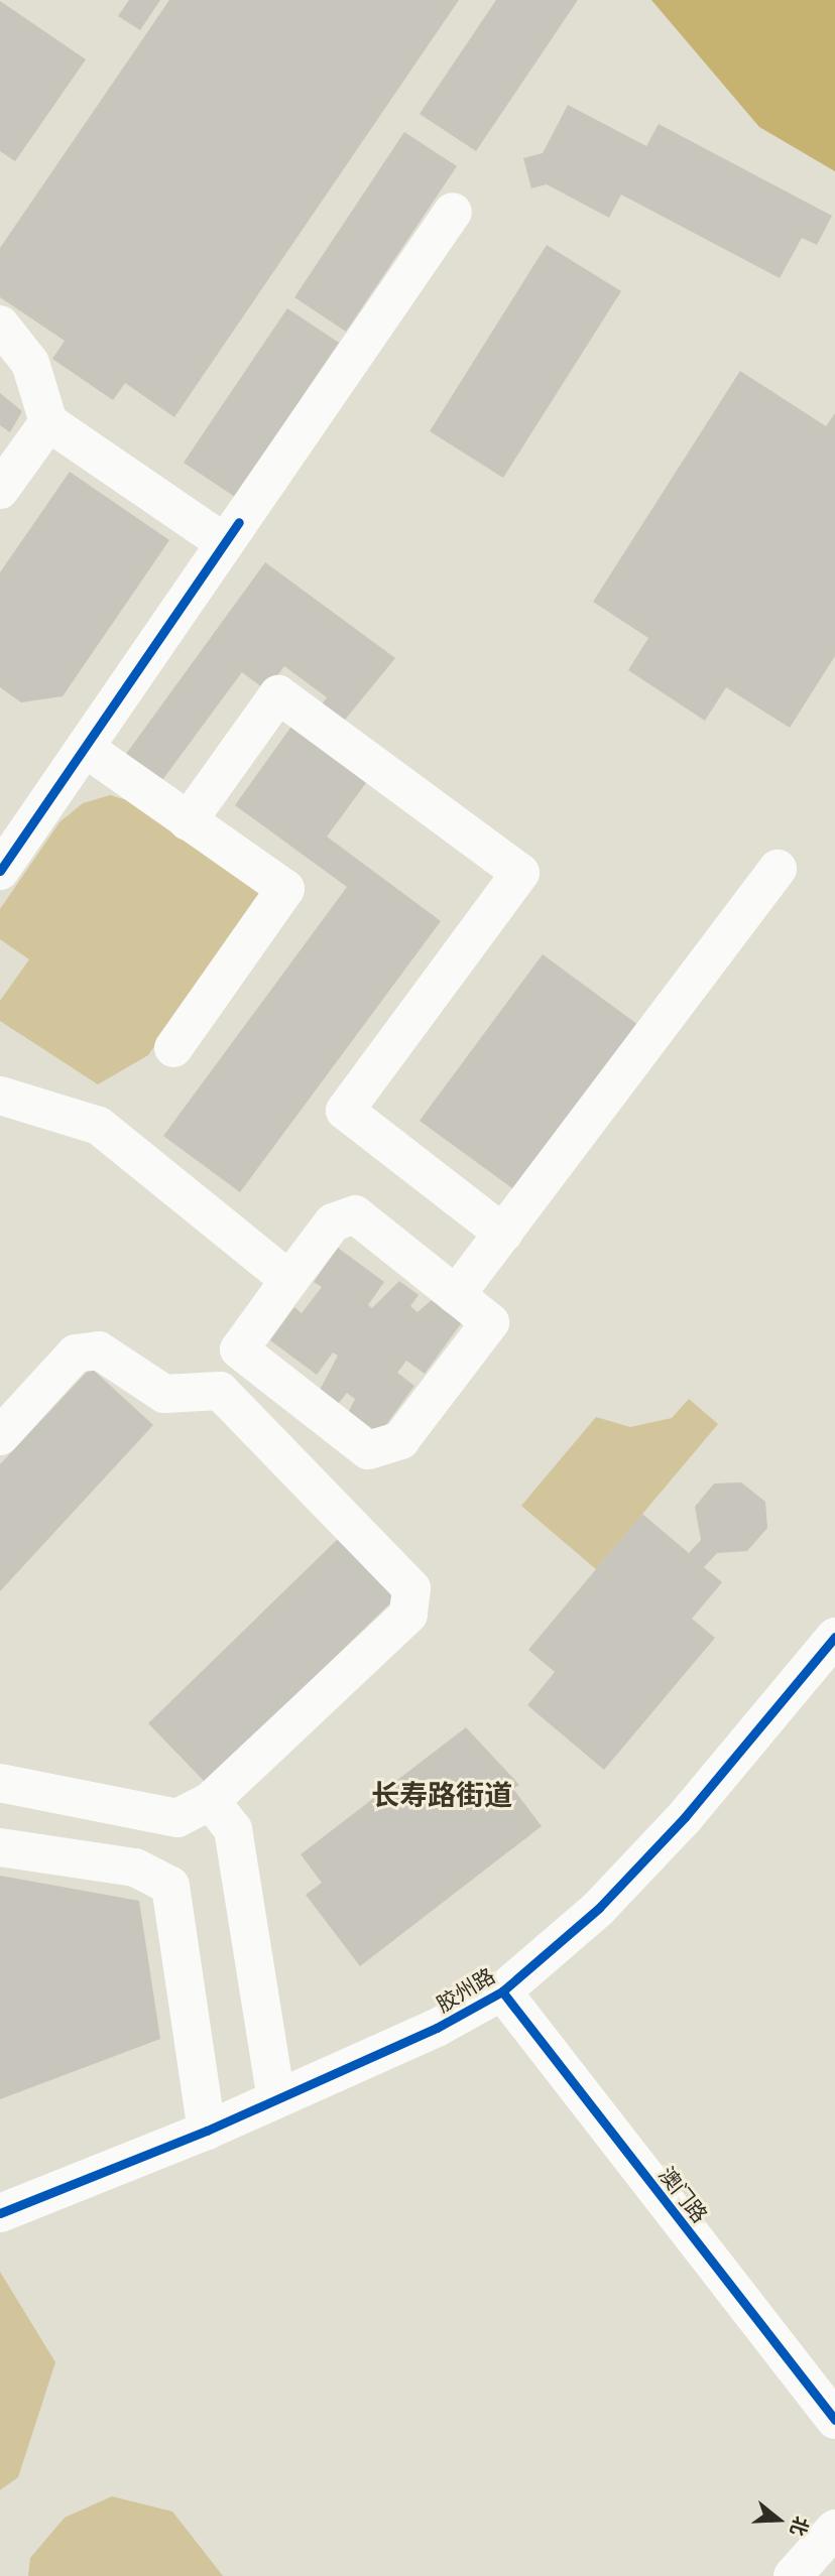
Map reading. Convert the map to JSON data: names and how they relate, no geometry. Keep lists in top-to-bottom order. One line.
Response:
{"streets":{"street":["胶州路","澳门路"]},"crossings":[["胶州路","澳门路"]],"districts":["长寿路街道"],"north":"right"}
